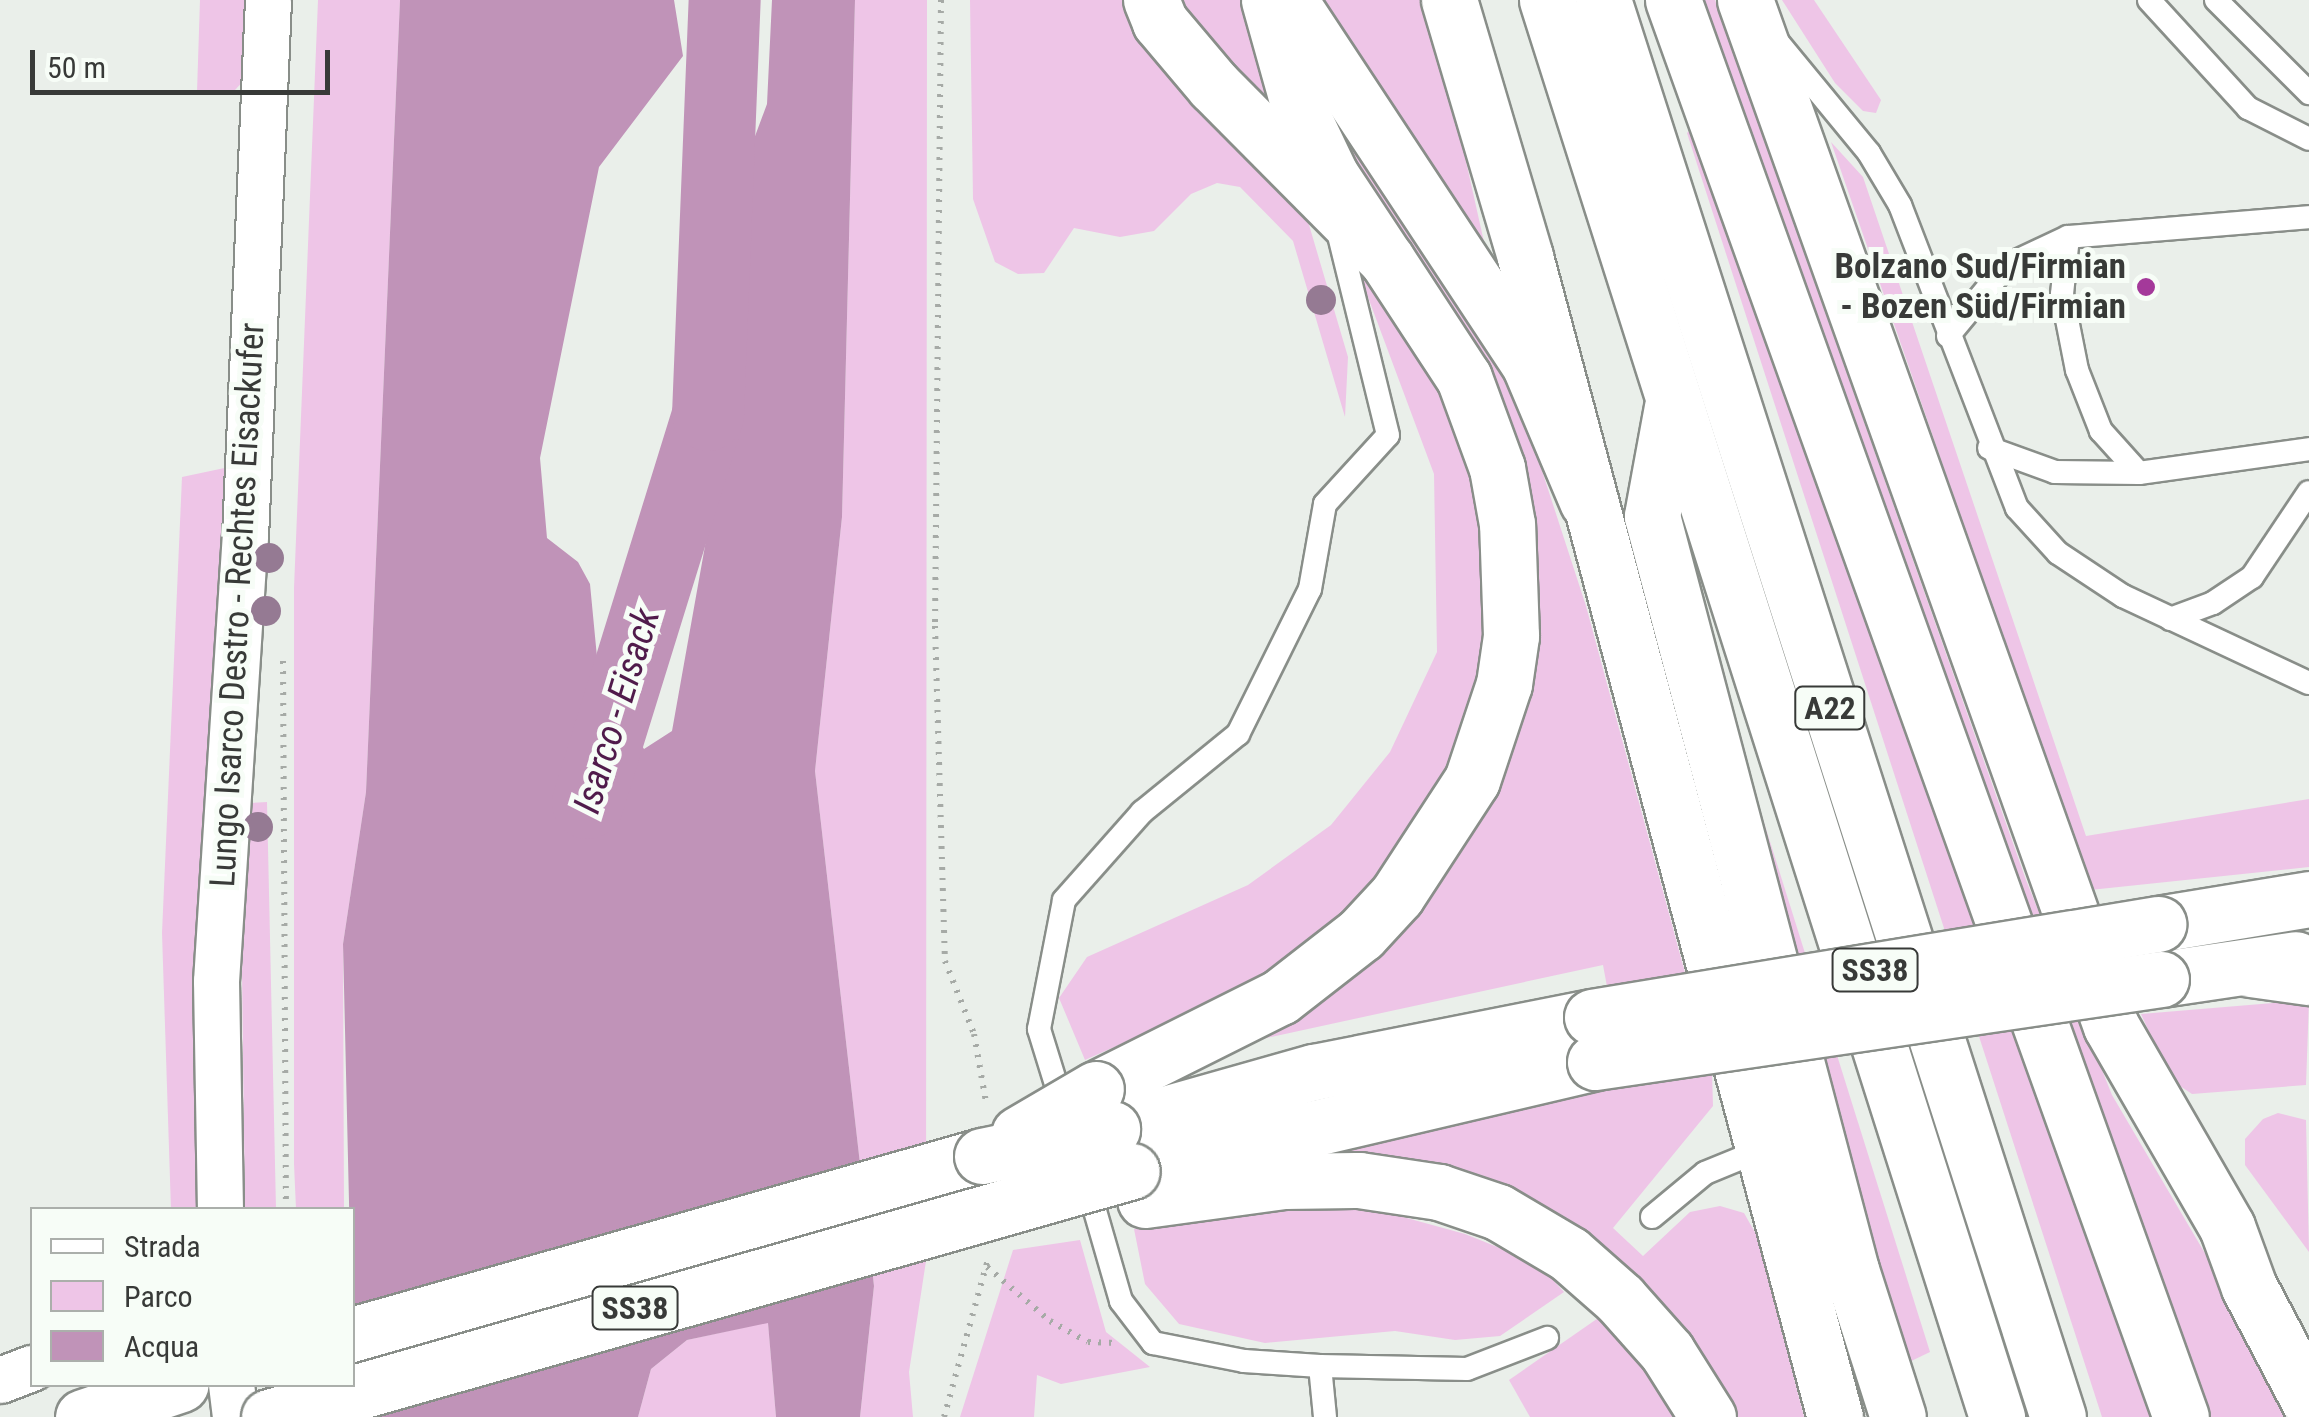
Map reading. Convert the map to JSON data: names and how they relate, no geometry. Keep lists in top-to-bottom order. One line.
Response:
{"streets":{"main road":["A22","SS38"],"street":["Lungo Isarco Destro - Rechtes Eisackufer"]},"water":["Isarco - Eisack"],"places":["Bolzano Sud/Firmian - Bozen Süd/Firmian"],"legend":["Strada","Parco","Acqua"],"scale_bar":"50 m"}
